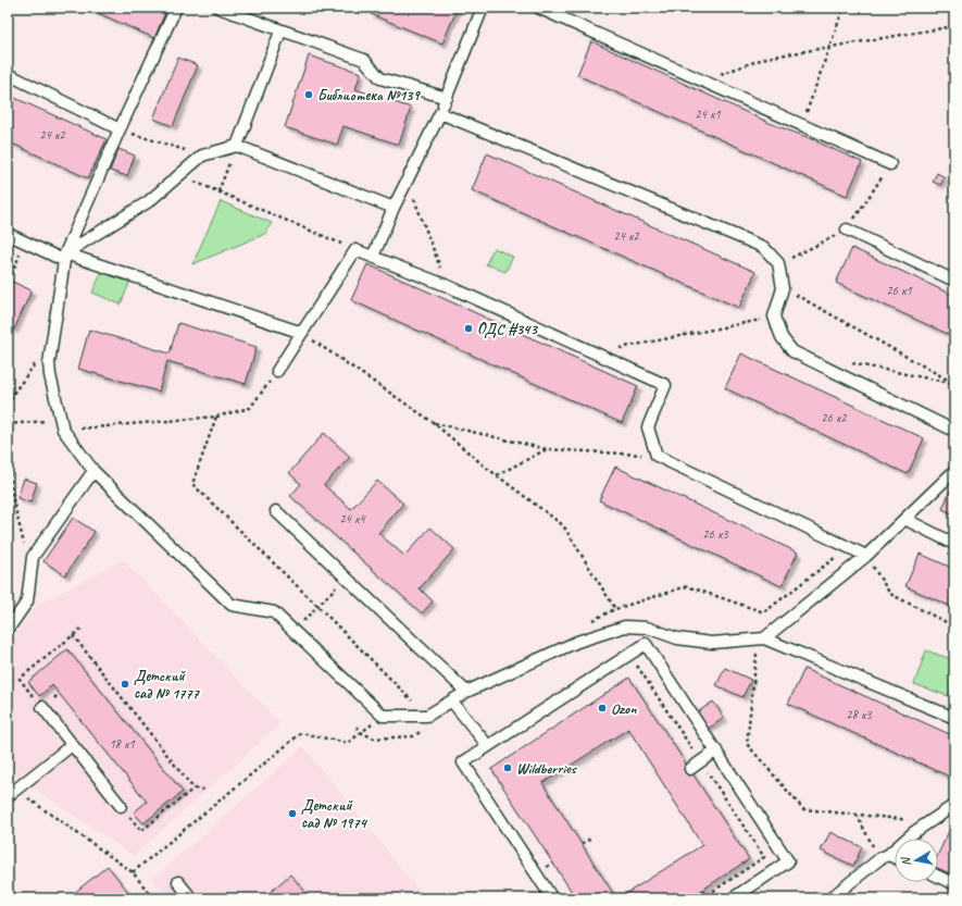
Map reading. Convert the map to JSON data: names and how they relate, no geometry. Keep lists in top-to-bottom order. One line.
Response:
{"places":["Библиотека №139","ОДС #343","Детский сад № 1777","Ozon","Wildberries","Детский сад № 1974"],"house_numbers":["24 к1","24 к2","24 к2","26 к1","26 к2","24 к4","26 к3","28 к3","18 к1"],"north":"left"}
